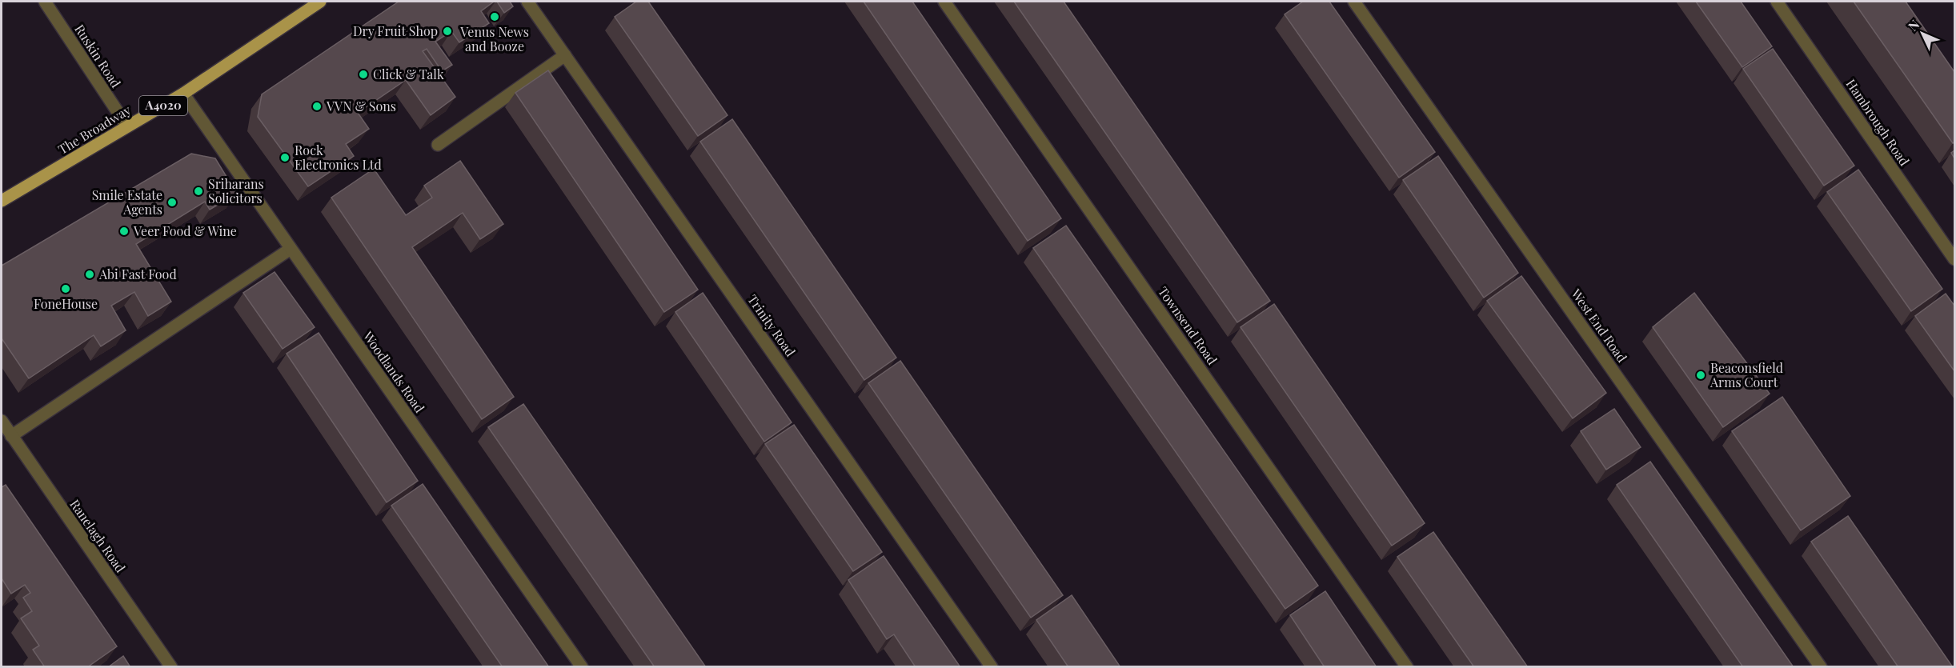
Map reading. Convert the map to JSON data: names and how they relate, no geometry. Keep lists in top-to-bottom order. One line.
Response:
{"streets":{"main road":["A4020","The Broadway"],"street":["Ruskin Road","Hambrough Road","Trinity Road","Townsend Road","West End Road","Woodlands Road","Ranelagh Road"]},"crossings":[["Ruskin Road","The Broadway"],["The Broadway","Woodlands Road"]],"places":["Venus News and Booze","Dry Fruit Shop","Click & Talk","VVN & Sons","Rock Electronics Ltd","Sriharans Solicitors","Smile Estate Agents","Veer Food & Wine","Abi Fast Food","FoneHouse","Beaconsfield Arms Court"],"north":"top left"}
